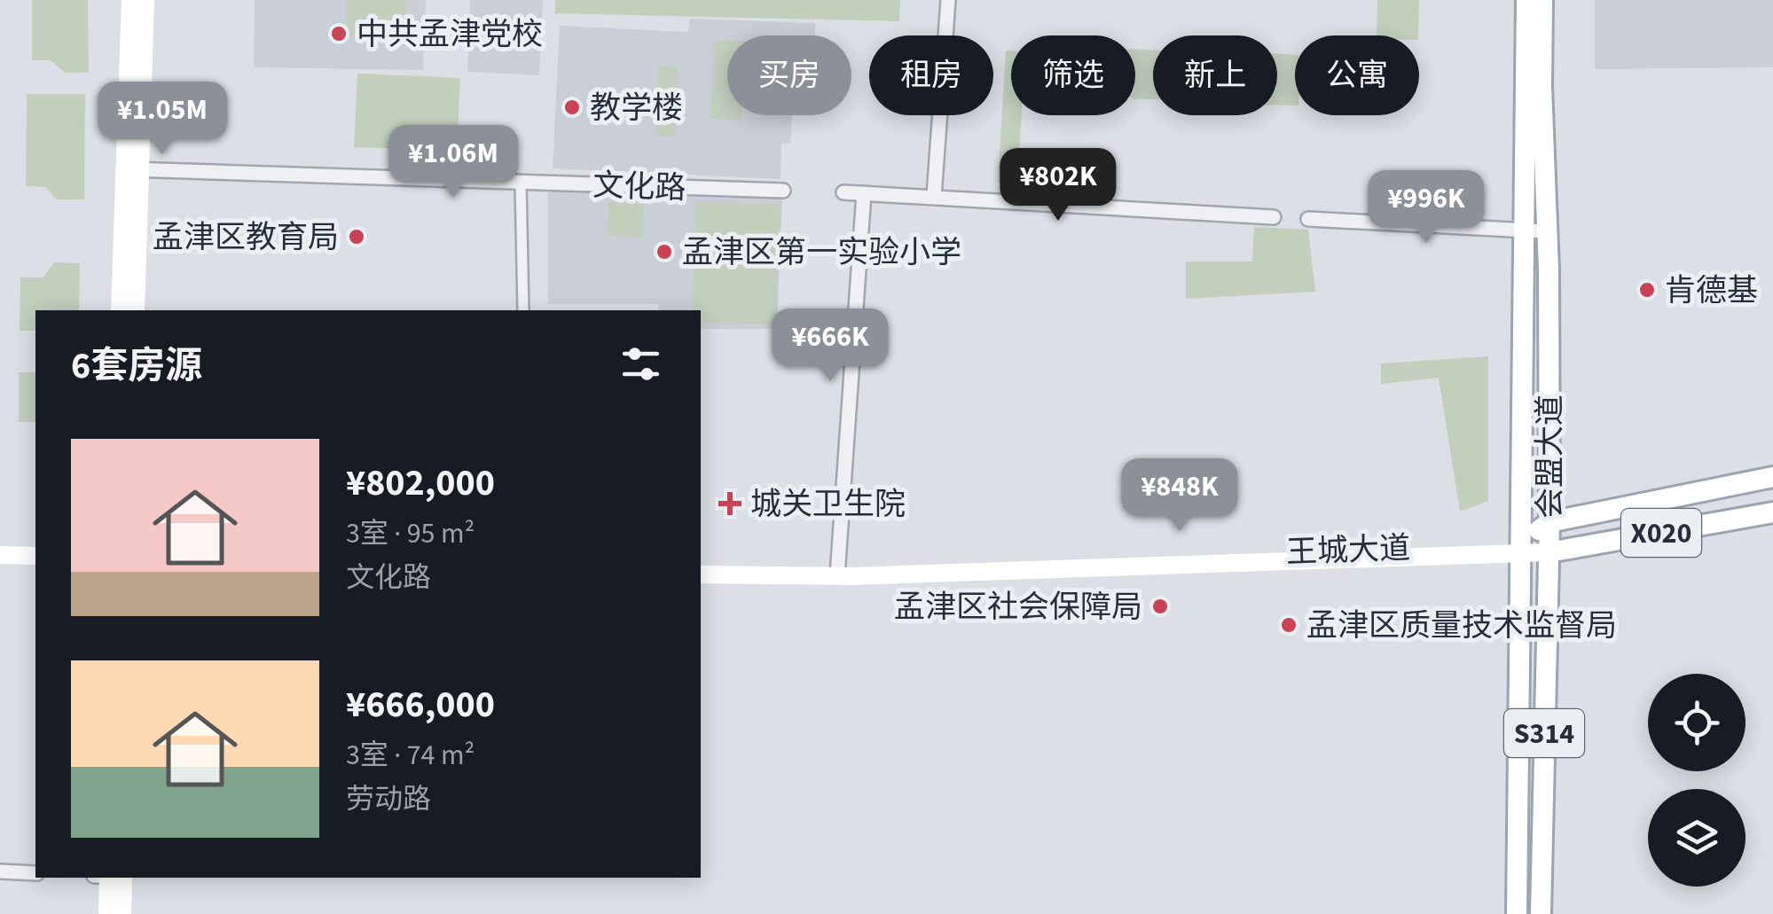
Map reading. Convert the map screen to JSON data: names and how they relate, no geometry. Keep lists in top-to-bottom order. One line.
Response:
{"streets":{"main road":["会盟大道","X020","王城大道","S314"],"street":["文化路"]},"crossings":[["会盟大道","X020"],["会盟大道","王城大道"],["X020","王城大道"]],"places":{"other":["中共孟津党校","教学楼","孟津区教育局","孟津区第一实验小学","肯德基","孟津区社会保障局","孟津区质量技术监督局"],"health":["城关卫生院"]},"page":{"chip":["买房","租房","筛选","新上","公寓"],"price":["¥1.05M","¥1.06M","¥802K","¥996K","¥666K","¥848K"],"heading":"6套房源","list":[{"name":"¥802,000","note":"3室 · 95 m² · 文化路"},{"name":"¥666,000","note":"3室 · 74 m² · 劳动路"}]}}
